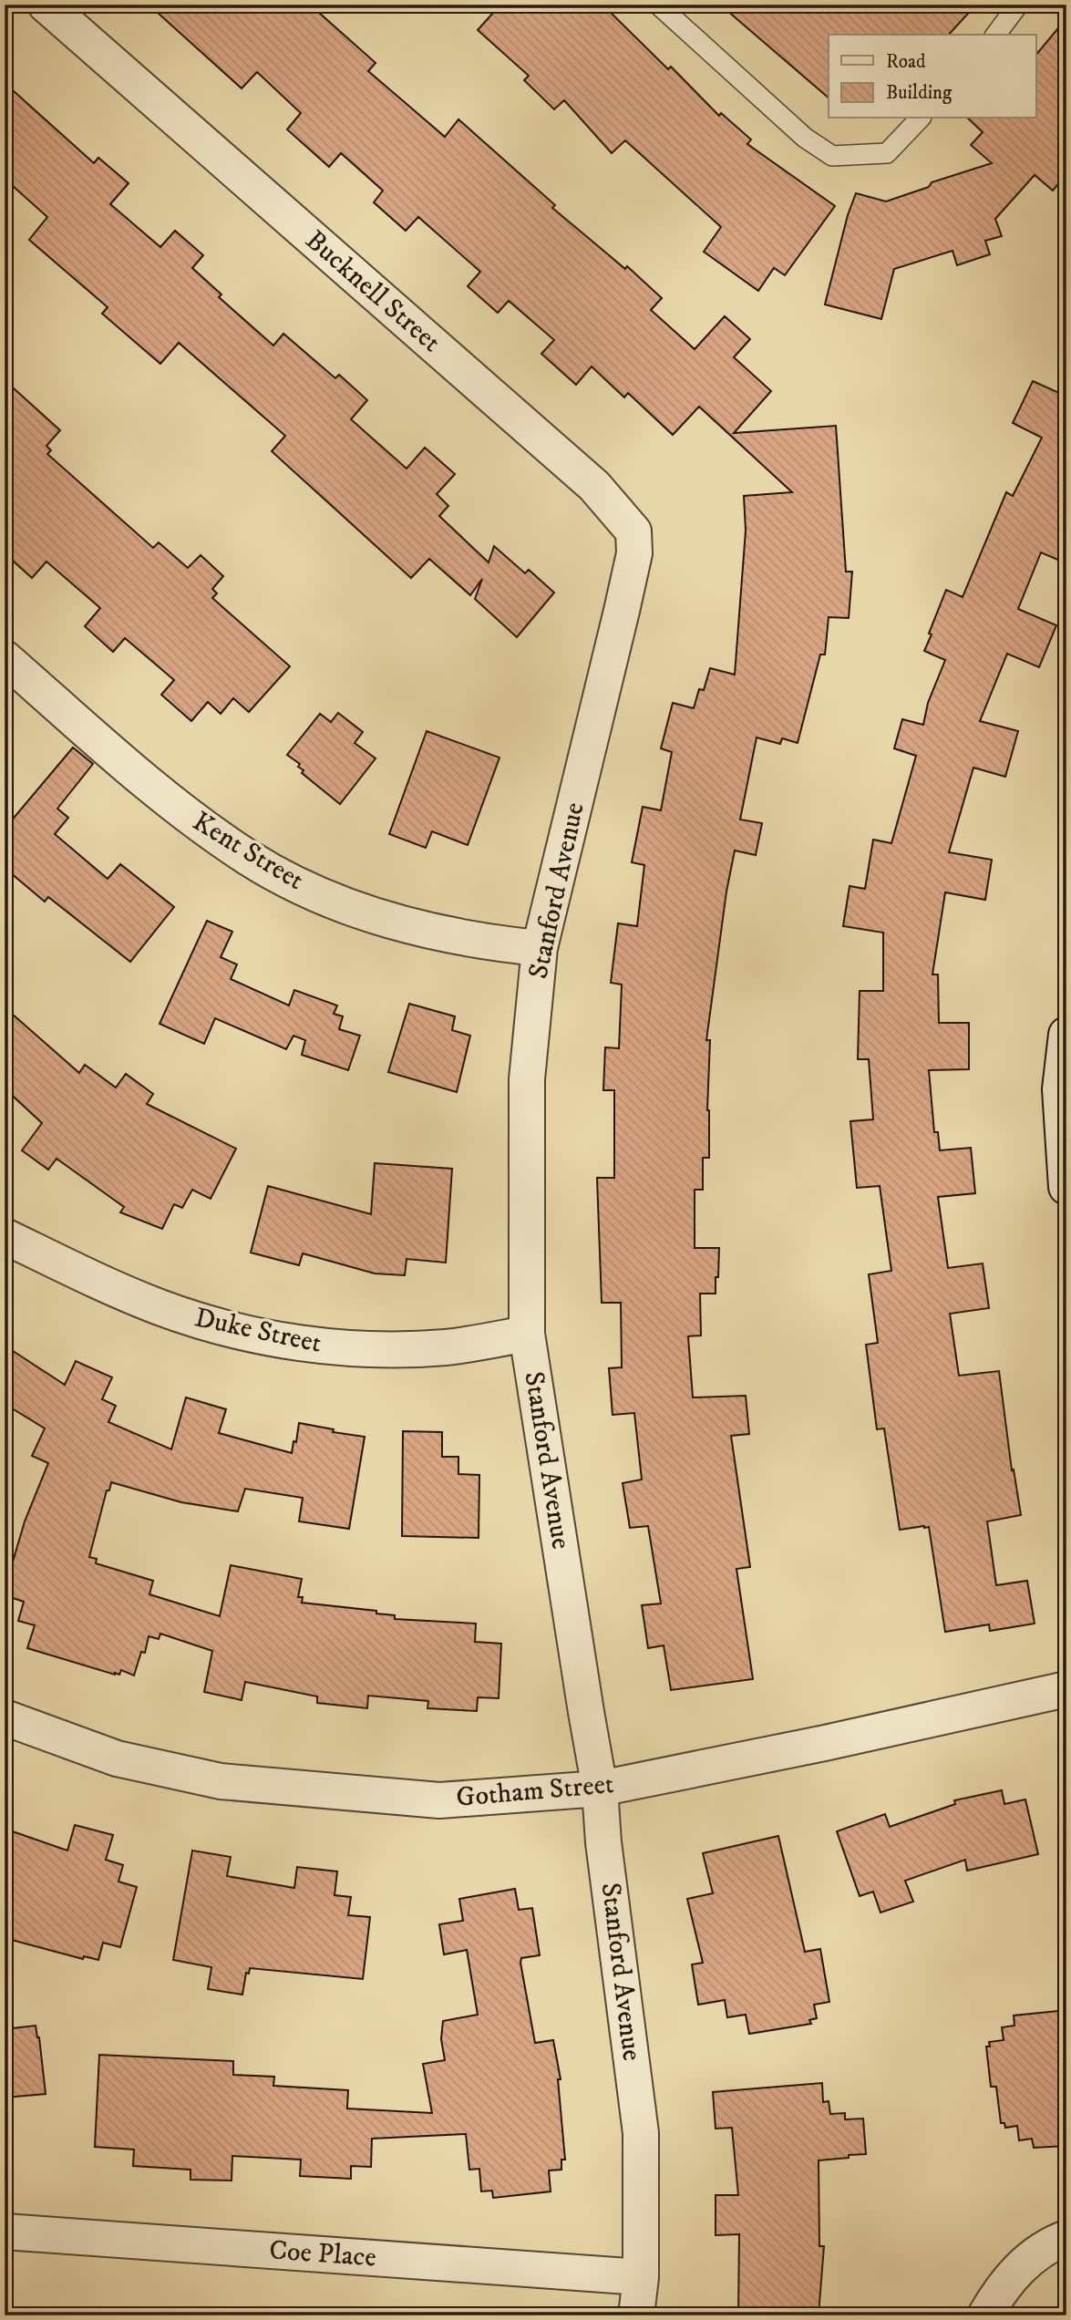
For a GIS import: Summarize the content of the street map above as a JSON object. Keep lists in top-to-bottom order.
{
  "streets": {
    "street": [
      "Bucknell Street",
      "Kent Street",
      "Stanford Avenue",
      "Duke Street",
      "Gotham Street",
      "Coe Place"
    ]
  },
  "crossings": [
    ["Bucknell Street", "Stanford Avenue"],
    ["Kent Street", "Stanford Avenue"],
    ["Stanford Avenue", "Duke Street"],
    ["Stanford Avenue", "Gotham Street"],
    ["Stanford Avenue", "Coe Place"]
  ],
  "legend": ["Road", "Building"]
}
